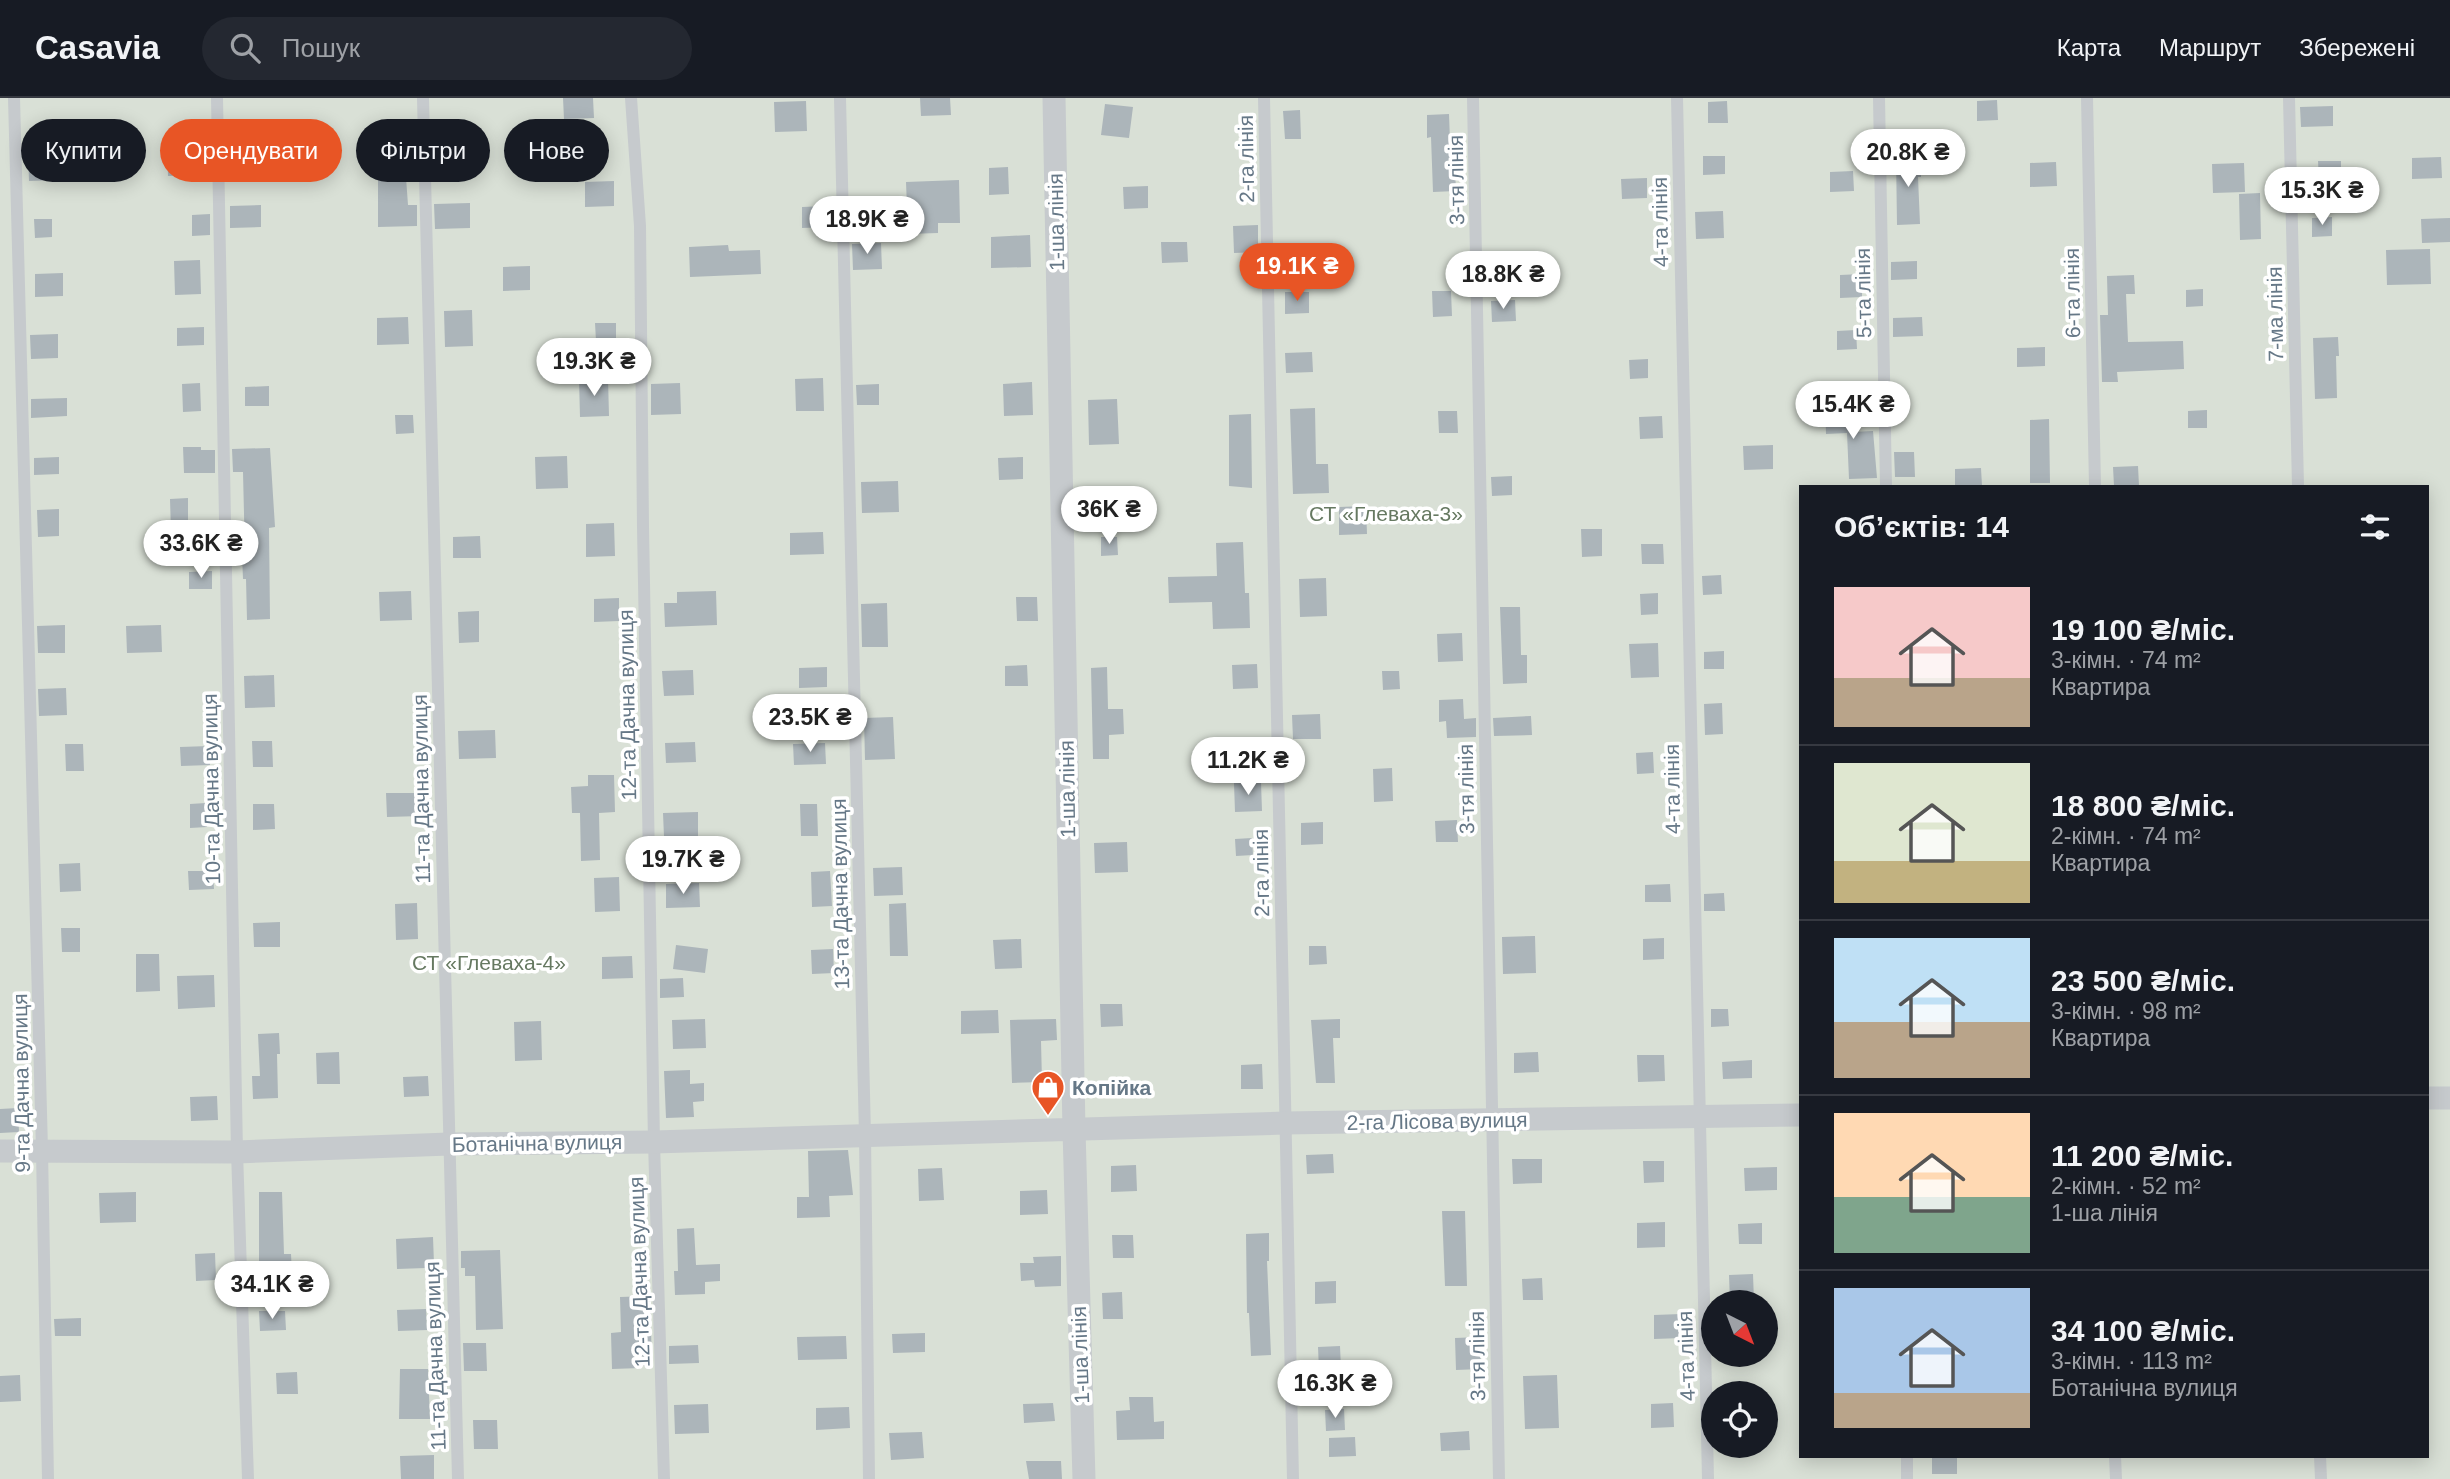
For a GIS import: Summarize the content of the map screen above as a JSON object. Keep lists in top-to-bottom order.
{
  "streets": {
    "street": ["1-ша лінія", "2-га Лісова вулиця", "Ботанічна вулиця"],
    "lane": [
      "2-га лінія",
      "3-тя лінія",
      "4-та лінія",
      "5-та лінія",
      "6-та лінія",
      "7-ма лінія",
      "12-та Дачна вулиця",
      "10-та Дачна вулиця",
      "11-та Дачна вулиця",
      "13-та Дачна вулиця",
      "9-та Дачна вулиця"
    ]
  },
  "crossings": [
    ["2-га лінія", "2-га Лісова вулиця"],
    ["3-тя лінія", "2-га Лісова вулиця"],
    ["1-ша лінія", "2-га Лісова вулиця"],
    ["1-ша лінія", "Ботанічна вулиця"],
    ["4-та лінія", "2-га Лісова вулиця"],
    ["12-та Дачна вулиця", "Ботанічна вулиця"],
    ["10-та Дачна вулиця", "Ботанічна вулиця"],
    ["11-та Дачна вулиця", "Ботанічна вулиця"],
    ["13-та Дачна вулиця", "Ботанічна вулиця"],
    ["9-та Дачна вулиця", "Ботанічна вулиця"],
    ["2-га Лісова вулиця", "Ботанічна вулиця"]
  ],
  "parks": ["СТ «Глеваха-3»", "СТ «Глеваха-4»"],
  "places": {
    "shop": ["Копійка"]
  },
  "north": "bottom right",
  "page": {
    "header": "Casavia",
    "search": "Пошук",
    "nav": ["Карта", "Маршрут", "Збережені"],
    "chip": [
      "Купити",
      "Орендувати",
      "Фільтри",
      "Нове"
    ],
    "price": [
      "20.8K ₴",
      "15.3K ₴",
      "18.9K ₴",
      "19.1K ₴",
      "18.8K ₴",
      "19.3K ₴",
      "15.4K ₴",
      "36K ₴",
      "33.6K ₴",
      "23.5K ₴",
      "11.2K ₴",
      "19.7K ₴",
      "34.1K ₴",
      "16.3K ₴"
    ],
    "heading": "Об’єктів: 14",
    "list": [
      {
        "name": "19 100 ₴/міс.",
        "note": "3-кімн. · 74 m² · Квартира"
      },
      {
        "name": "18 800 ₴/міс.",
        "note": "2-кімн. · 74 m² · Квартира"
      },
      {
        "name": "23 500 ₴/міс.",
        "note": "3-кімн. · 98 m² · Квартира"
      },
      {
        "name": "11 200 ₴/міс.",
        "note": "2-кімн. · 52 m² · 1-ша лінія"
      },
      {
        "name": "34 100 ₴/міс.",
        "note": "3-кімн. · 113 m² · Ботанічна вулиця"
      }
    ]
  }
}
